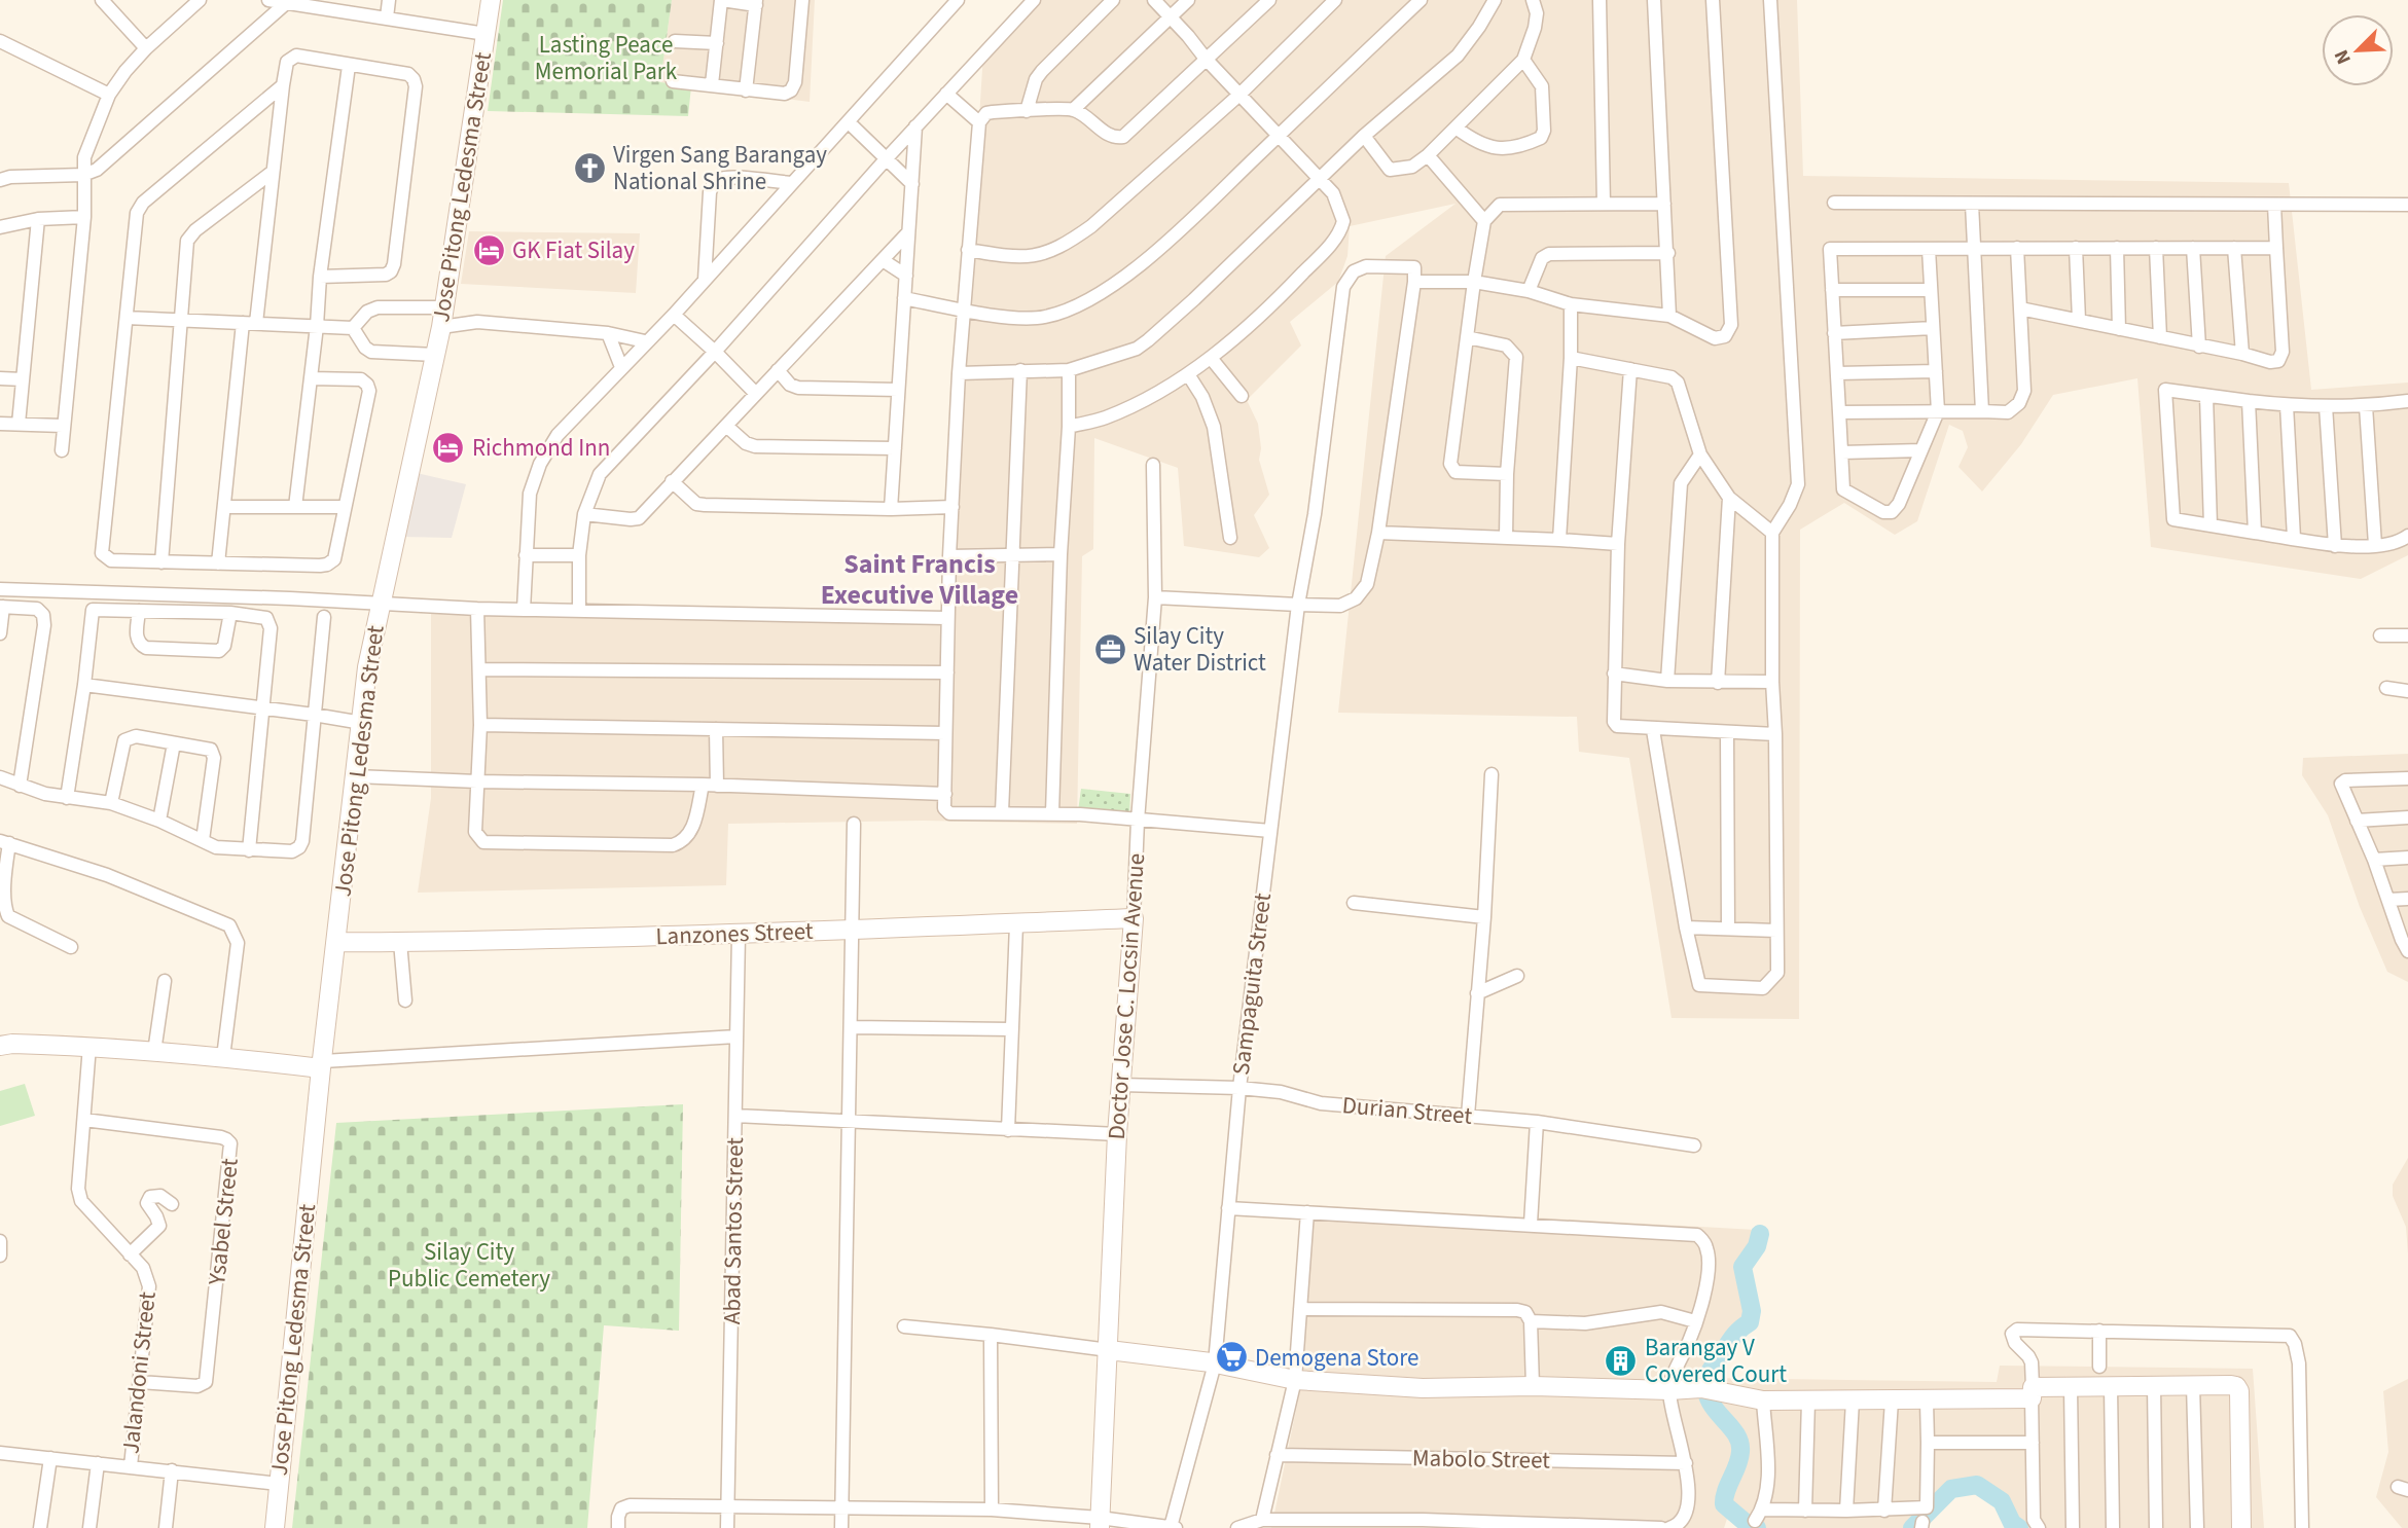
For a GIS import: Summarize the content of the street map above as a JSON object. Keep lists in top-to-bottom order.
{
  "streets": {
    "street": [
      "Jose Pitong Ledesma Street",
      "Lanzones Street",
      "Sampaguita Street",
      "Doctor Jose C. Locsin Avenue",
      "Durian Street",
      "Ysabel Street",
      "Abad Santos Street",
      "Jalandoni Street",
      "Mabolo Street"
    ]
  },
  "crossings": [
    ["Jose Pitong Ledesma Street", "Lanzones Street"],
    ["Lanzones Street", "Doctor Jose C. Locsin Avenue"],
    ["Lanzones Street", "Abad Santos Street"],
    ["Sampaguita Street", "Durian Street"],
    ["Doctor Jose C. Locsin Avenue", "Durian Street"],
    ["Ysabel Street", "Jalandoni Street"]
  ],
  "districts": ["Saint Francis Executive Village"],
  "parks": ["Lasting Peace Memorial Park", "Silay City Public Cemetery"],
  "places": {
    "church": ["Virgen Sang Barangay National Shrine"],
    "hotel": ["GK Fiat Silay", "Richmond Inn"],
    "office": ["Silay City Water District"],
    "supermarket": ["Demogena Store"],
    "building": ["Barangay V Covered Court"]
  },
  "north": "bottom left"
}
